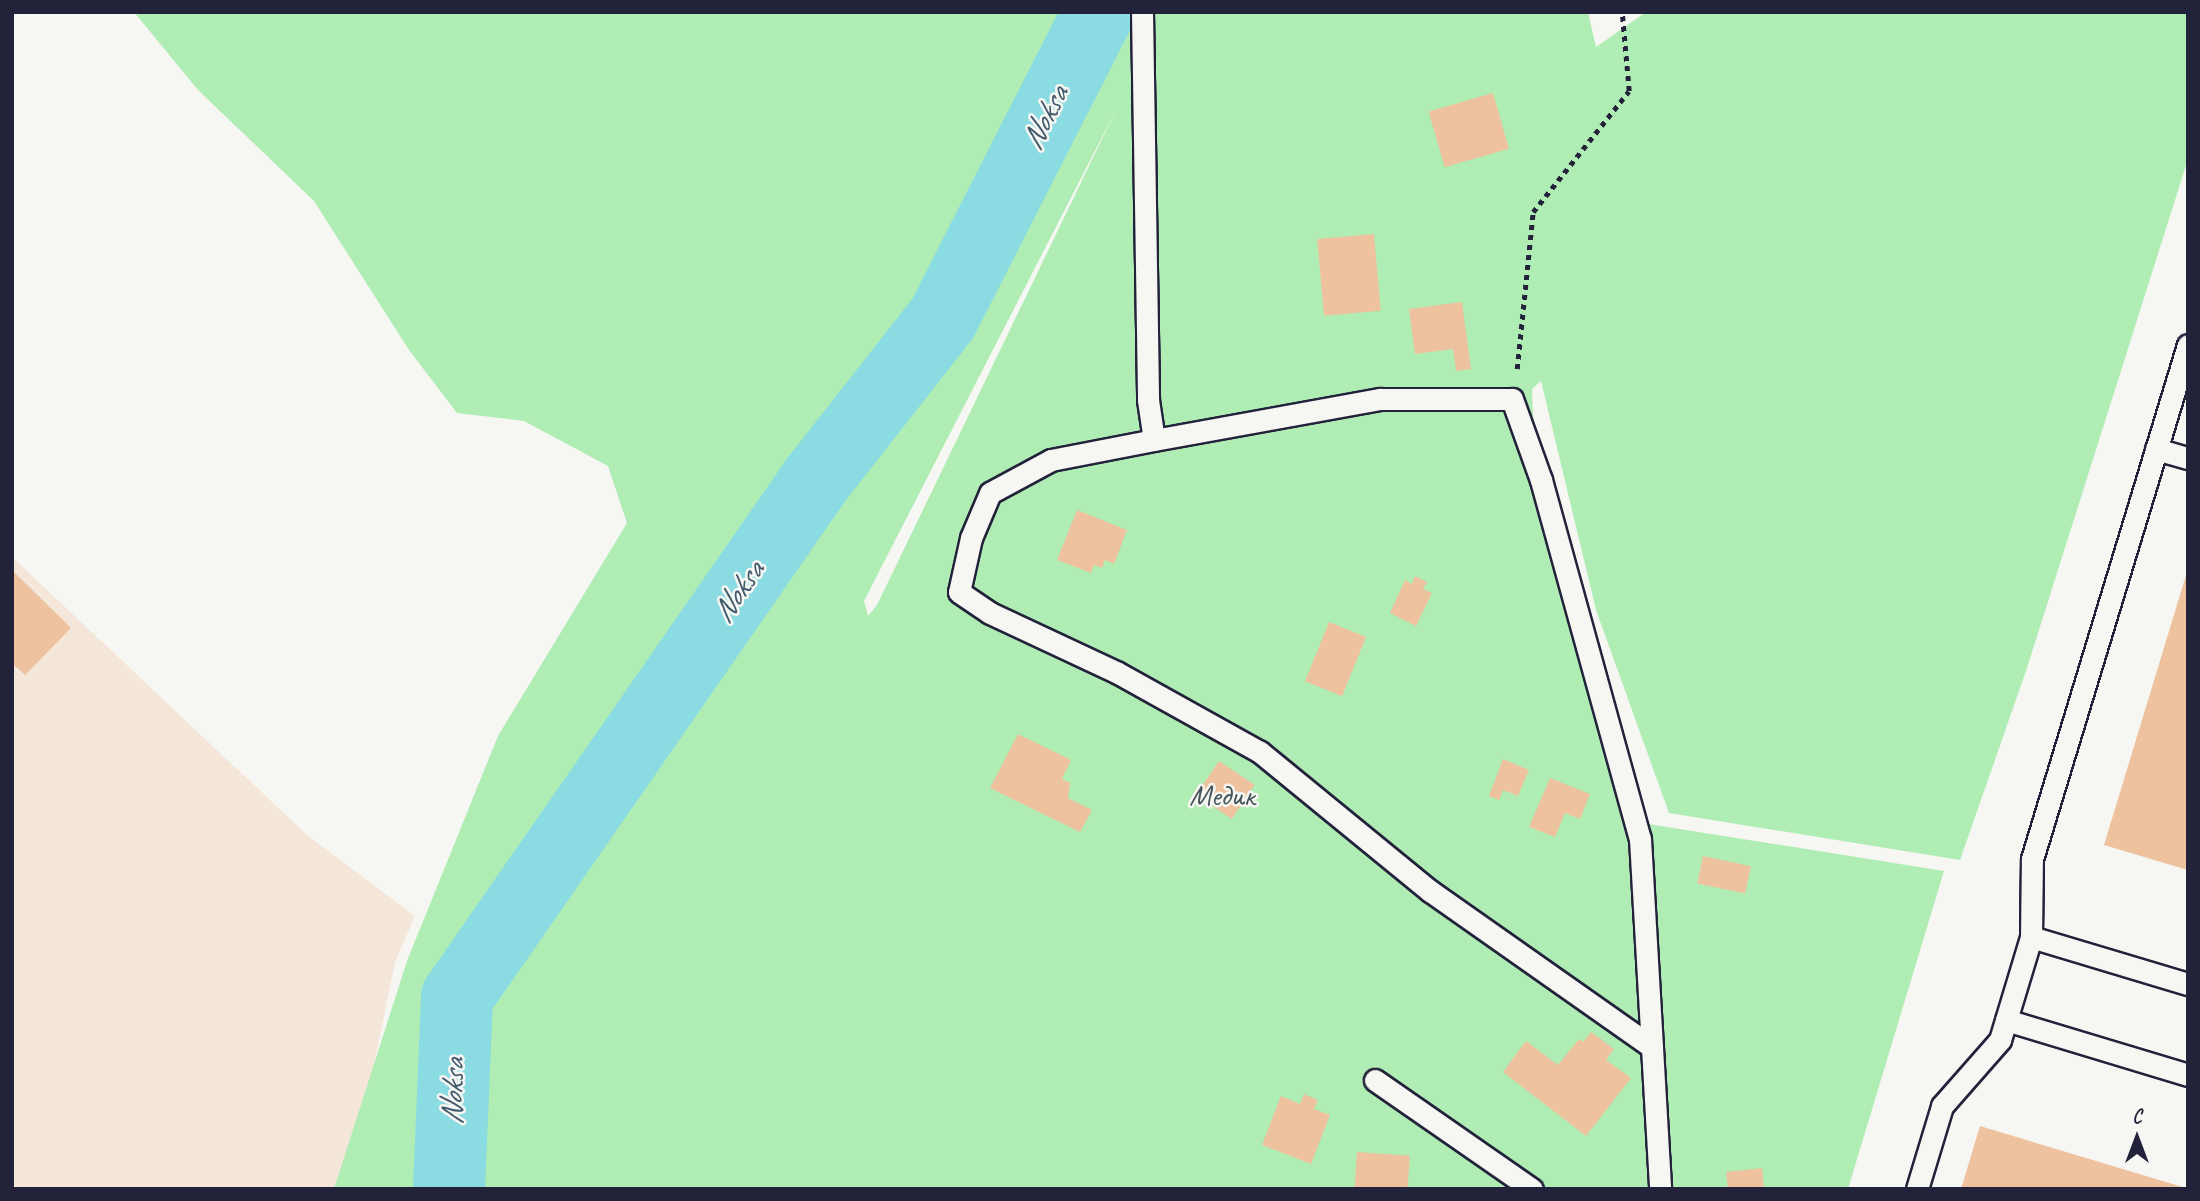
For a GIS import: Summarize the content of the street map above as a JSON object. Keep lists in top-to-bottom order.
{
  "water": ["Noksa"],
  "parks": ["Медик"],
  "north": "top"
}
